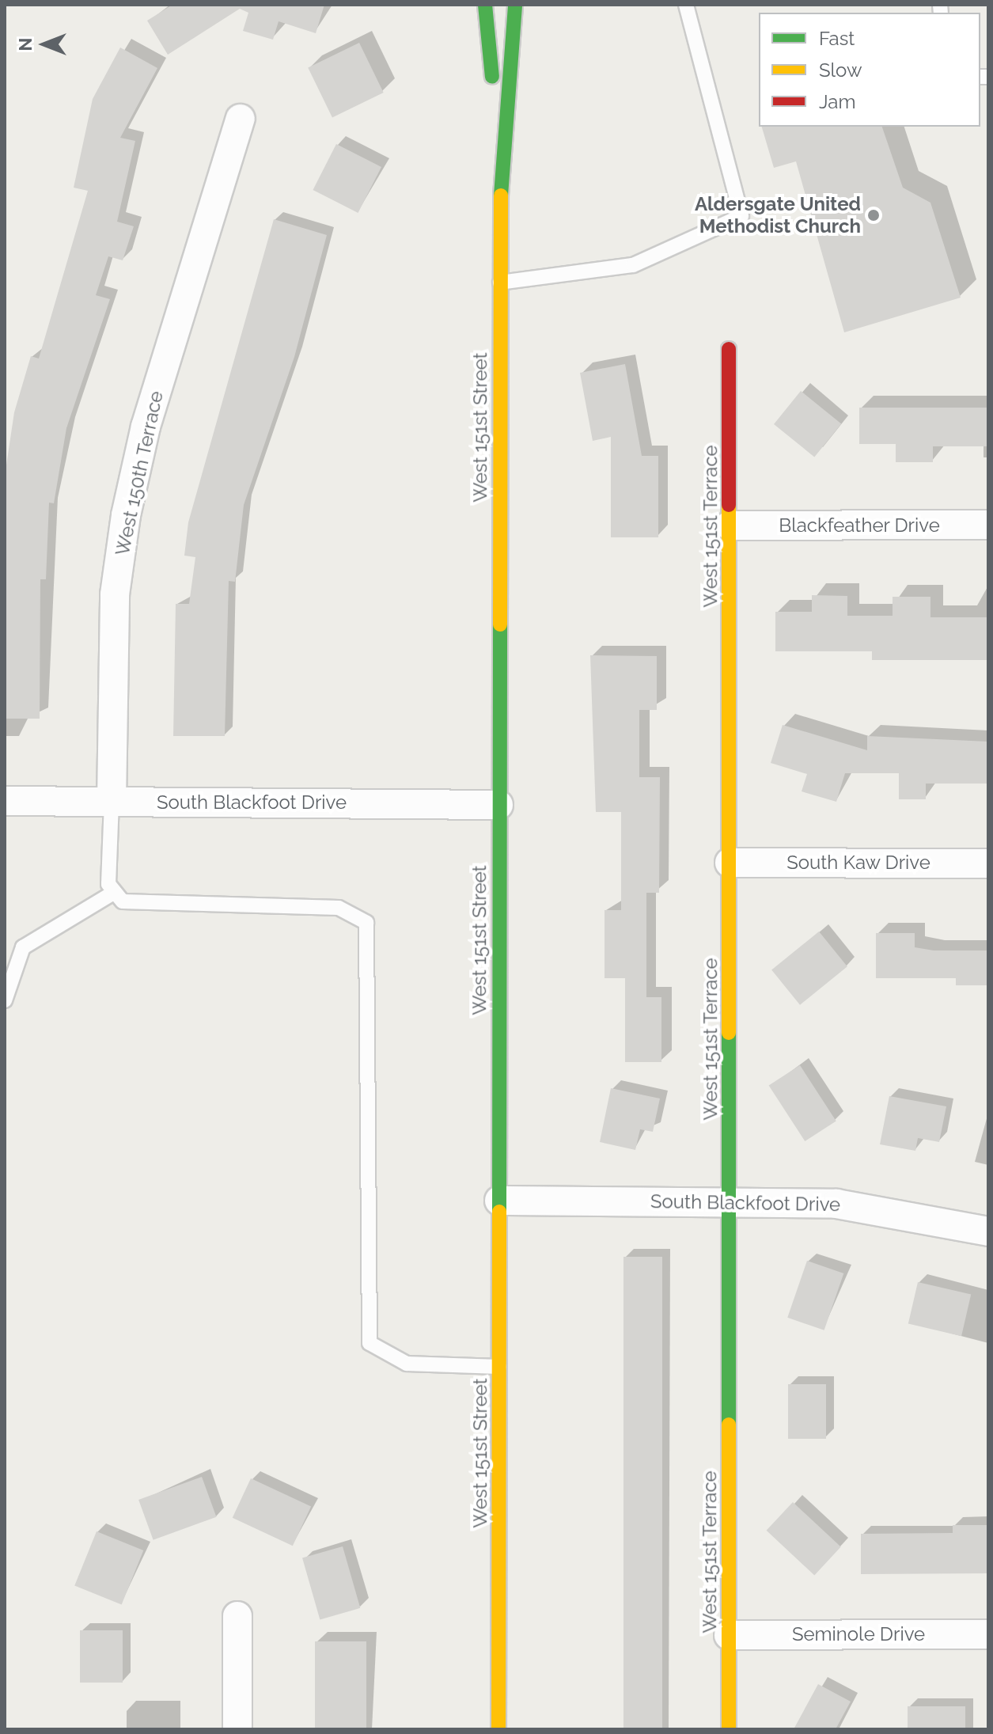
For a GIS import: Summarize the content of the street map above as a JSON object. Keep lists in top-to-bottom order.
{
  "streets": {
    "main road": ["West 151st Street", "West 151st Terrace"],
    "street": [
      "West 150th Terrace",
      "Blackfeather Drive",
      "South Blackfoot Drive",
      "South Kaw Drive",
      "Seminole Drive"
    ]
  },
  "crossings": [
    ["West 151st Street", "South Blackfoot Drive"],
    ["West 150th Terrace", "South Blackfoot Drive"],
    ["Blackfeather Drive", "West 151st Terrace"],
    ["West 151st Terrace", "South Blackfoot Drive"],
    ["West 151st Terrace", "South Kaw Drive"],
    ["West 151st Terrace", "Seminole Drive"]
  ],
  "places": ["Aldersgate United Methodist Church"],
  "legend": ["Fast", "Slow", "Jam"],
  "north": "left"
}
